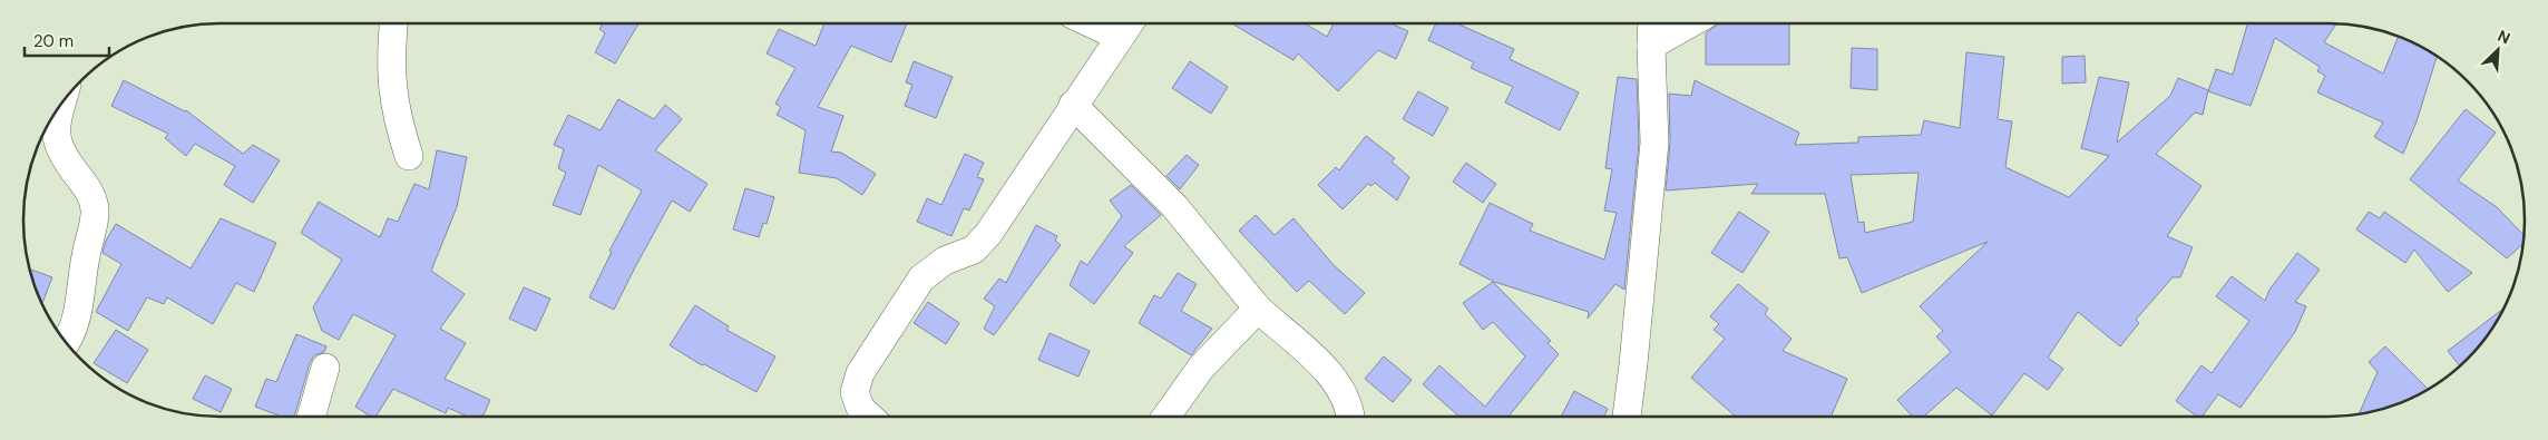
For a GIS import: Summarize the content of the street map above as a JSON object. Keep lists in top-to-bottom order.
{
  "scale_bar": "20 m",
  "north": "top right"
}
